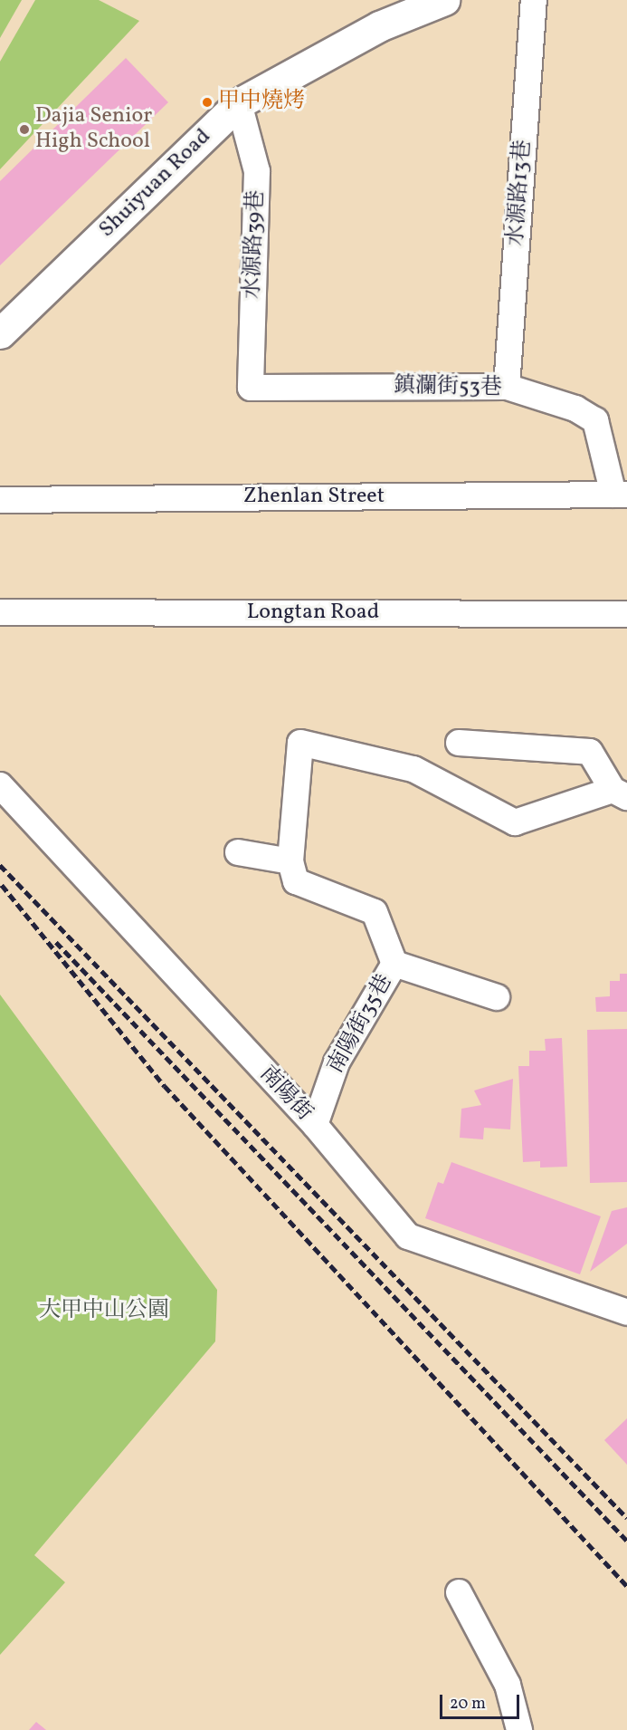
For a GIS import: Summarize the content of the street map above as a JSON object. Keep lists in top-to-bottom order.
{
  "streets": {
    "main road": ["Shuiyuan Road"],
    "street": [
      "水源路13巷",
      "水源路39巷",
      "鎮瀾街53巷",
      "Zhenlan Street",
      "Longtan Road",
      "南陽街35巷",
      "南陽街"
    ]
  },
  "crossings": [
    ["Shuiyuan Road", "水源路39巷"],
    ["水源路13巷", "鎮瀾街53巷"],
    ["水源路39巷", "鎮瀾街53巷"],
    ["鎮瀾街53巷", "Zhenlan Street"],
    ["南陽街35巷", "南陽街"]
  ],
  "parks": ["大甲中山公園"],
  "places": ["甲中燒烤", "Dajia Senior High School"],
  "scale_bar": "20 m"
}
